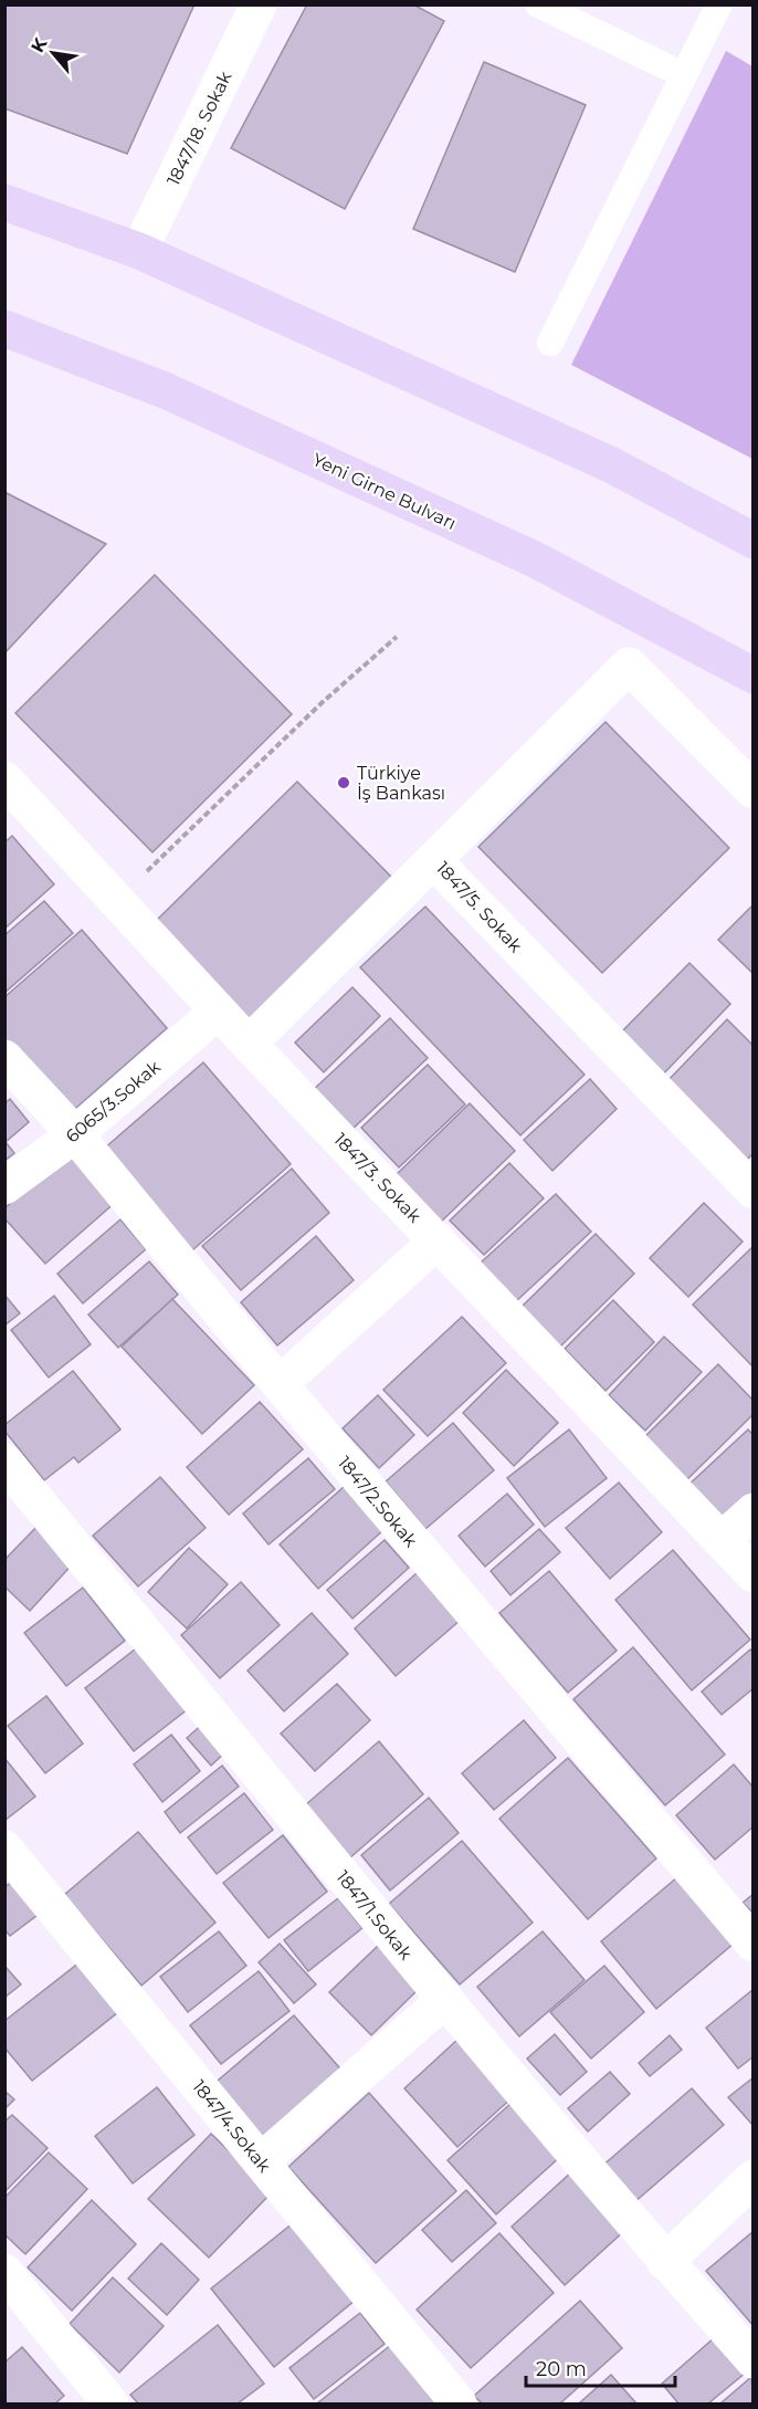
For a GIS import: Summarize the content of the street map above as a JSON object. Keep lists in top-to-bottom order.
{
  "streets": {
    "main road": ["Yeni Girne Bulvarı"],
    "street": [
      "1847/18. Sokak",
      "1847/5. Sokak",
      "6065/3.Sokak",
      "1847/3. Sokak",
      "1847/2.Sokak",
      "1847/1.Sokak",
      "1847/4.Sokak"
    ]
  },
  "crossings": [
    ["6065/3.Sokak", "1847/3. Sokak"],
    ["6065/3.Sokak", "1847/2.Sokak"]
  ],
  "places": ["Türkiye İş Bankası"],
  "scale_bar": "20 m",
  "north": "top left"
}
